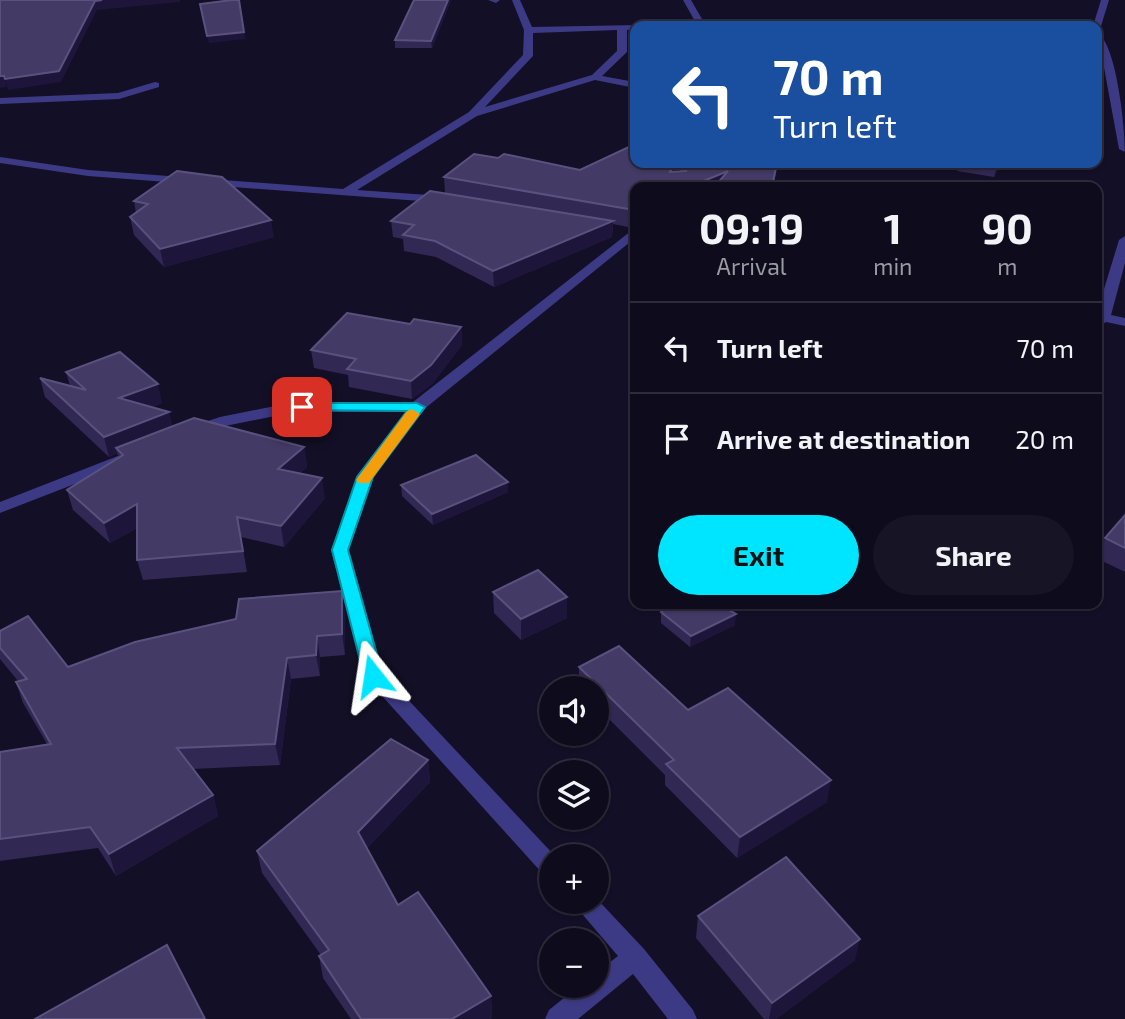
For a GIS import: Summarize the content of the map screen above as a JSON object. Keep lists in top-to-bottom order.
{
  "page": {
    "turn": ["70 m", "Turn left"],
    "eta": [
      "09:19",
      "Arrival",
      "1",
      "min",
      "90",
      "m"
    ],
    "list": [
      {
        "name": "Turn left",
        "value": "70 m"
      },
      {
        "name": "Arrive at destination",
        "value": "20 m"
      }
    ],
    "buttons": ["Exit", "Share"],
    "map_buttons": ["+", "−"]
  }
}
